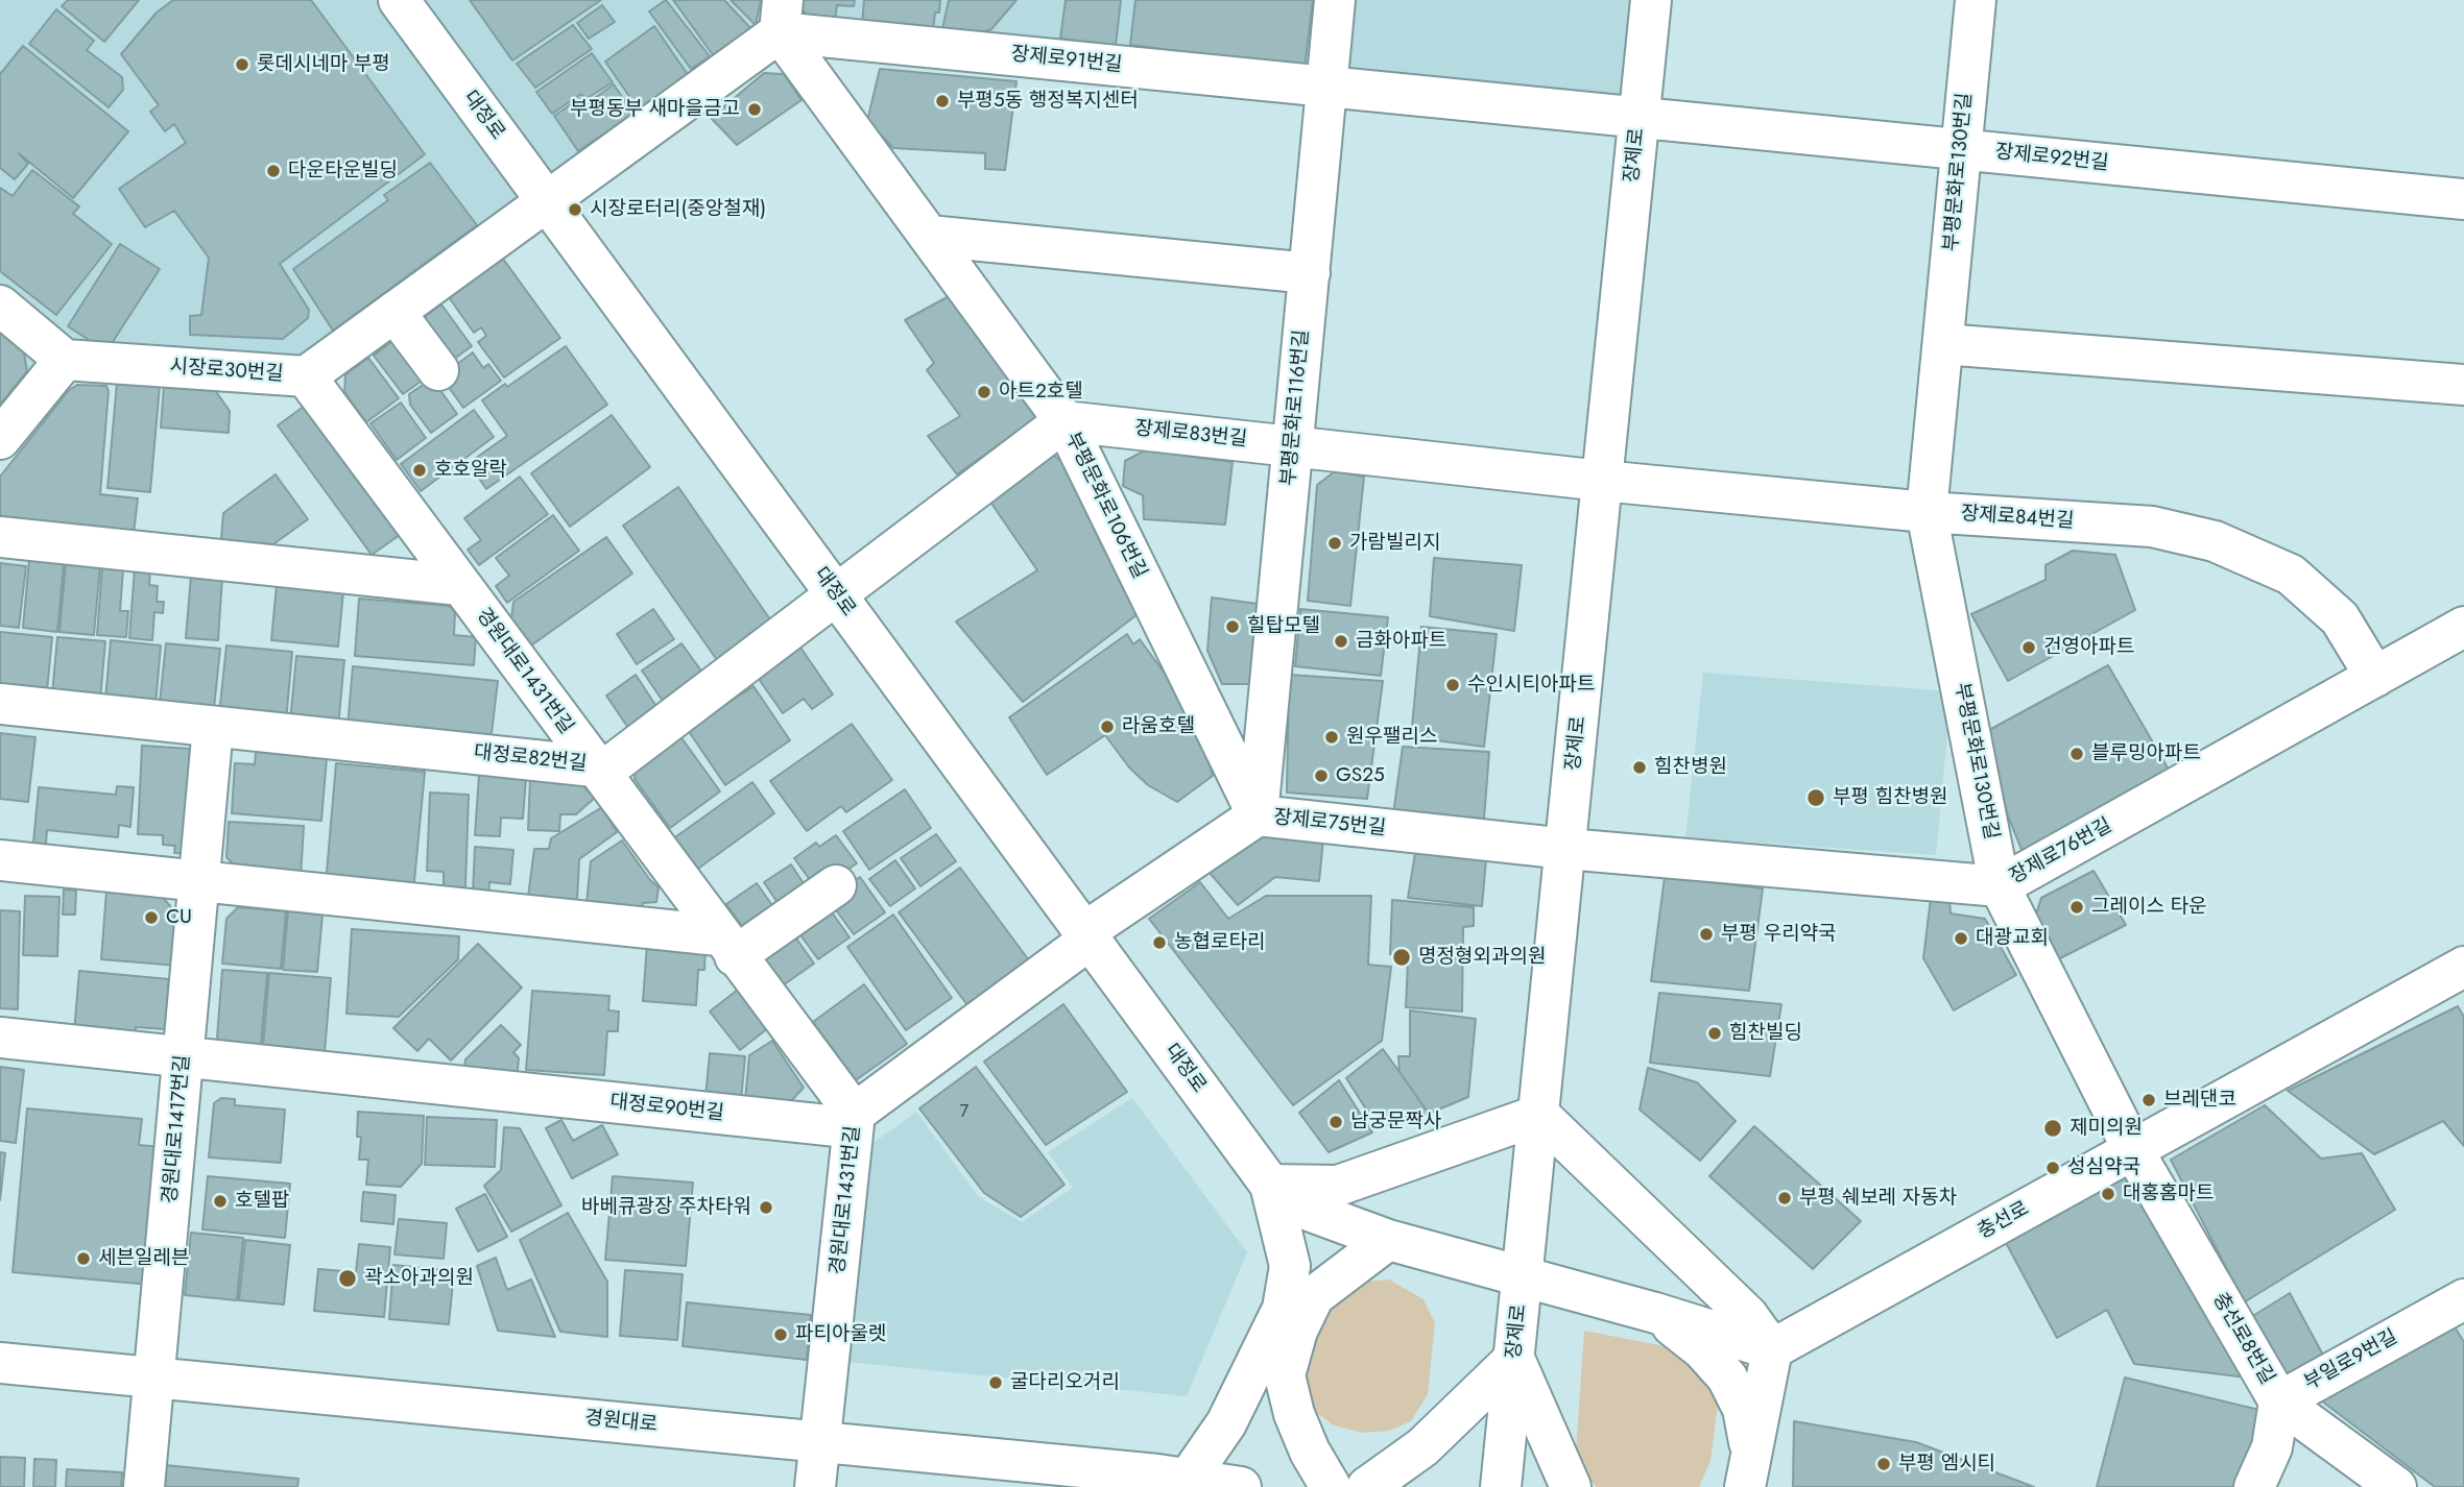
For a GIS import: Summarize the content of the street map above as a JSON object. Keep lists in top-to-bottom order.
{
  "streets": {
    "street": [
      "장제로91번길",
      "대정로",
      "장제로",
      "장제로92번길",
      "부평문화로130번길",
      "시장로30번길",
      "부평문화로116번길",
      "장제로83번길",
      "부평문화로106번길",
      "장제로84번길",
      "경원대로1431번길",
      "대정로82번길",
      "장제로75번길",
      "장제로76번길",
      "대정로90번길",
      "경원대로1417번길",
      "충선로",
      "충선로8번길",
      "부일로9번길",
      "경원대로"
    ]
  },
  "crossings": [
    ["장제로91번길", "장제로"],
    ["장제로91번길", "장제로92번길"],
    ["장제로91번길", "부평문화로116번길"],
    ["장제로91번길", "부평문화로106번길"],
    ["대정로", "시장로30번길"],
    ["대정로", "대정로82번길"],
    ["대정로", "장제로75번길"],
    ["대정로", "대정로90번길"],
    ["장제로", "장제로92번길"],
    ["장제로", "장제로83번길"],
    ["장제로", "장제로84번길"],
    ["장제로", "장제로75번길"],
    ["장제로", "장제로76번길"],
    ["장제로92번길", "부평문화로130번길"],
    ["부평문화로130번길", "장제로84번길"],
    ["부평문화로130번길", "장제로76번길"],
    ["부평문화로130번길", "충선로"],
    ["부평문화로130번길", "충선로8번길"],
    ["시장로30번길", "경원대로1431번길"],
    ["부평문화로116번길", "장제로83번길"],
    ["부평문화로116번길", "부평문화로106번길"],
    ["부평문화로116번길", "장제로75번길"],
    ["장제로83번길", "부평문화로106번길"],
    ["장제로83번길", "장제로84번길"],
    ["부평문화로106번길", "장제로75번길"],
    ["장제로84번길", "장제로76번길"],
    ["경원대로1431번길", "대정로82번길"],
    ["경원대로1431번길", "대정로90번길"],
    ["경원대로1431번길", "경원대로"],
    ["대정로82번길", "경원대로1417번길"],
    ["장제로75번길", "장제로76번길"],
    ["장제로75번길", "대정로90번길"],
    ["대정로90번길", "경원대로1417번길"],
    ["경원대로1417번길", "경원대로"],
    ["충선로", "충선로8번길"],
    ["충선로8번길", "부일로9번길"]
  ],
  "places": [
    "롯데시네마 부평",
    "부평5동 행정복지센터",
    "부평동부 새마을금고",
    "다운타운빌딩",
    "시장로터리(중앙철재)",
    "아트2호텔",
    "호호알락",
    "가람빌리지",
    "힐탑모텔",
    "금화아파트",
    "건영아파트",
    "수인시티아파트",
    "라움호텔",
    "원우팰리스",
    "블루밍아파트",
    "힘찬병원",
    "GS25",
    "부평 힘찬병원",
    "그레이스 타운",
    "CU",
    "부평 우리약국",
    "대광교회",
    "농협로타리",
    "명정형외과의원",
    "힘찬빌딩",
    "브레댄코",
    "남궁문짝사",
    "제미의원",
    "성심약국",
    "대홍홈마트",
    "부평 쉐보레 자동차",
    "호텔팝",
    "바베큐광장 주차타워",
    "세븐일레븐",
    "곽소아과의원",
    "파티아울렛",
    "굴다리오거리",
    "부평 엠시티"
  ],
  "house_numbers": ["7"]
}
